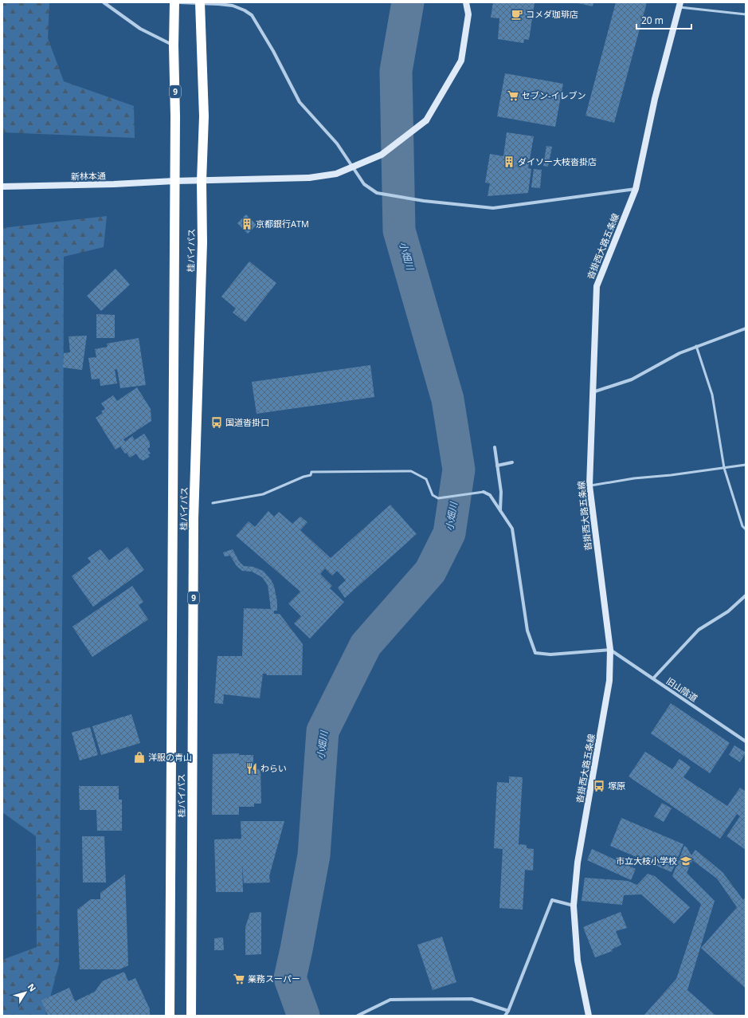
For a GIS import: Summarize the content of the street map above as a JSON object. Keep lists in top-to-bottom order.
{
  "streets": {
    "highway": ["9", "桂バイパス"],
    "main road": ["新林本通", "沓掛西大路五条線"],
    "street": ["旧山陰道"]
  },
  "crossings": [
    ["新林本通", "桂バイパス"],
    ["沓掛西大路五条線", "旧山陰道"]
  ],
  "water": ["小畑川"],
  "places": {
    "cafe": ["コメダ珈琲店"],
    "supermarket": ["セブン-イレブン", "業務スーパー"],
    "building": ["ダイソー大枝沓掛店", "京都銀行ATM"],
    "bus stop": ["国道沓掛口", "塚原"],
    "shop": ["洋服の青山"],
    "restaurant": ["わらい"],
    "school or university": ["市立大枝小学校"]
  },
  "scale_bar": "20 m",
  "north": "top right"
}
